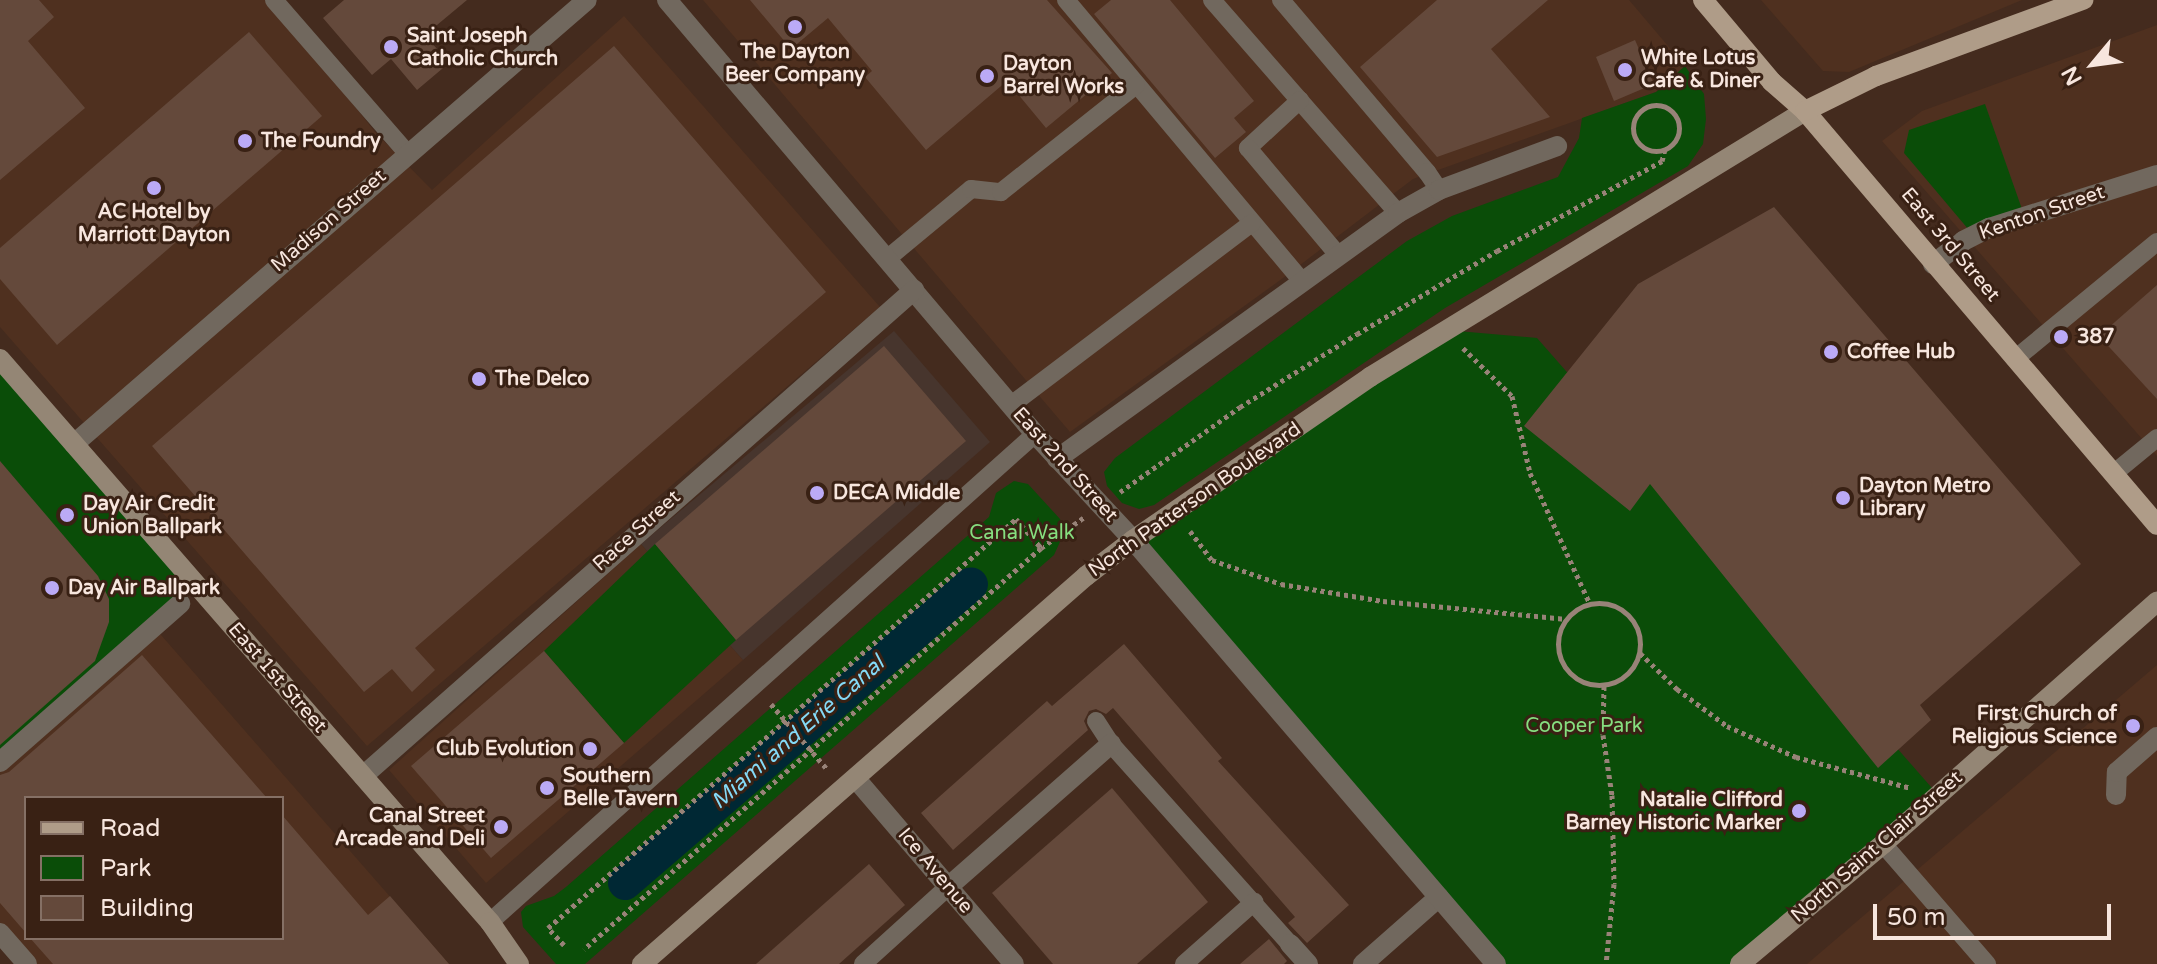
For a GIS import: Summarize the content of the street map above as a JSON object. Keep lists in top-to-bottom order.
{
  "streets": {
    "main road": [
      "East 3rd Street",
      "North Patterson Boulevard",
      "East 1st Street",
      "North Saint Clair Street"
    ],
    "street": [
      "Kenton Street",
      "Madison Street",
      "East 2nd Street",
      "Race Street",
      "Ice Avenue"
    ]
  },
  "crossings": [
    ["Kenton Street", "East 3rd Street"],
    ["Madison Street", "East 1st Street"],
    ["East 3rd Street", "North Patterson Boulevard"],
    ["East 2nd Street", "North Patterson Boulevard"],
    ["East 2nd Street", "Race Street"],
    ["North Patterson Boulevard", "Ice Avenue"],
    ["Race Street", "East 1st Street"]
  ],
  "water": ["Miami and Erie Canal"],
  "parks": ["Canal Walk", "Cooper Park"],
  "places": [
    "The Dayton Beer Company",
    "Saint Joseph Catholic Church",
    "White Lotus Cafe & Diner",
    "Dayton Barrel Works",
    "The Foundry",
    "AC Hotel by Marriott Dayton",
    "387",
    "Coffee Hub",
    "The Delco",
    "DECA Middle",
    "Dayton Metro Library",
    "Day Air Credit Union Ballpark",
    "Day Air Ballpark",
    "First Church of Religious Science",
    "Club Evolution",
    "Southern Belle Tavern",
    "Natalie Clifford Barney Historic Marker",
    "Canal Street Arcade and Deli"
  ],
  "legend": ["Road", "Park", "Building"],
  "scale_bar": "50 m",
  "north": "bottom left"
}
